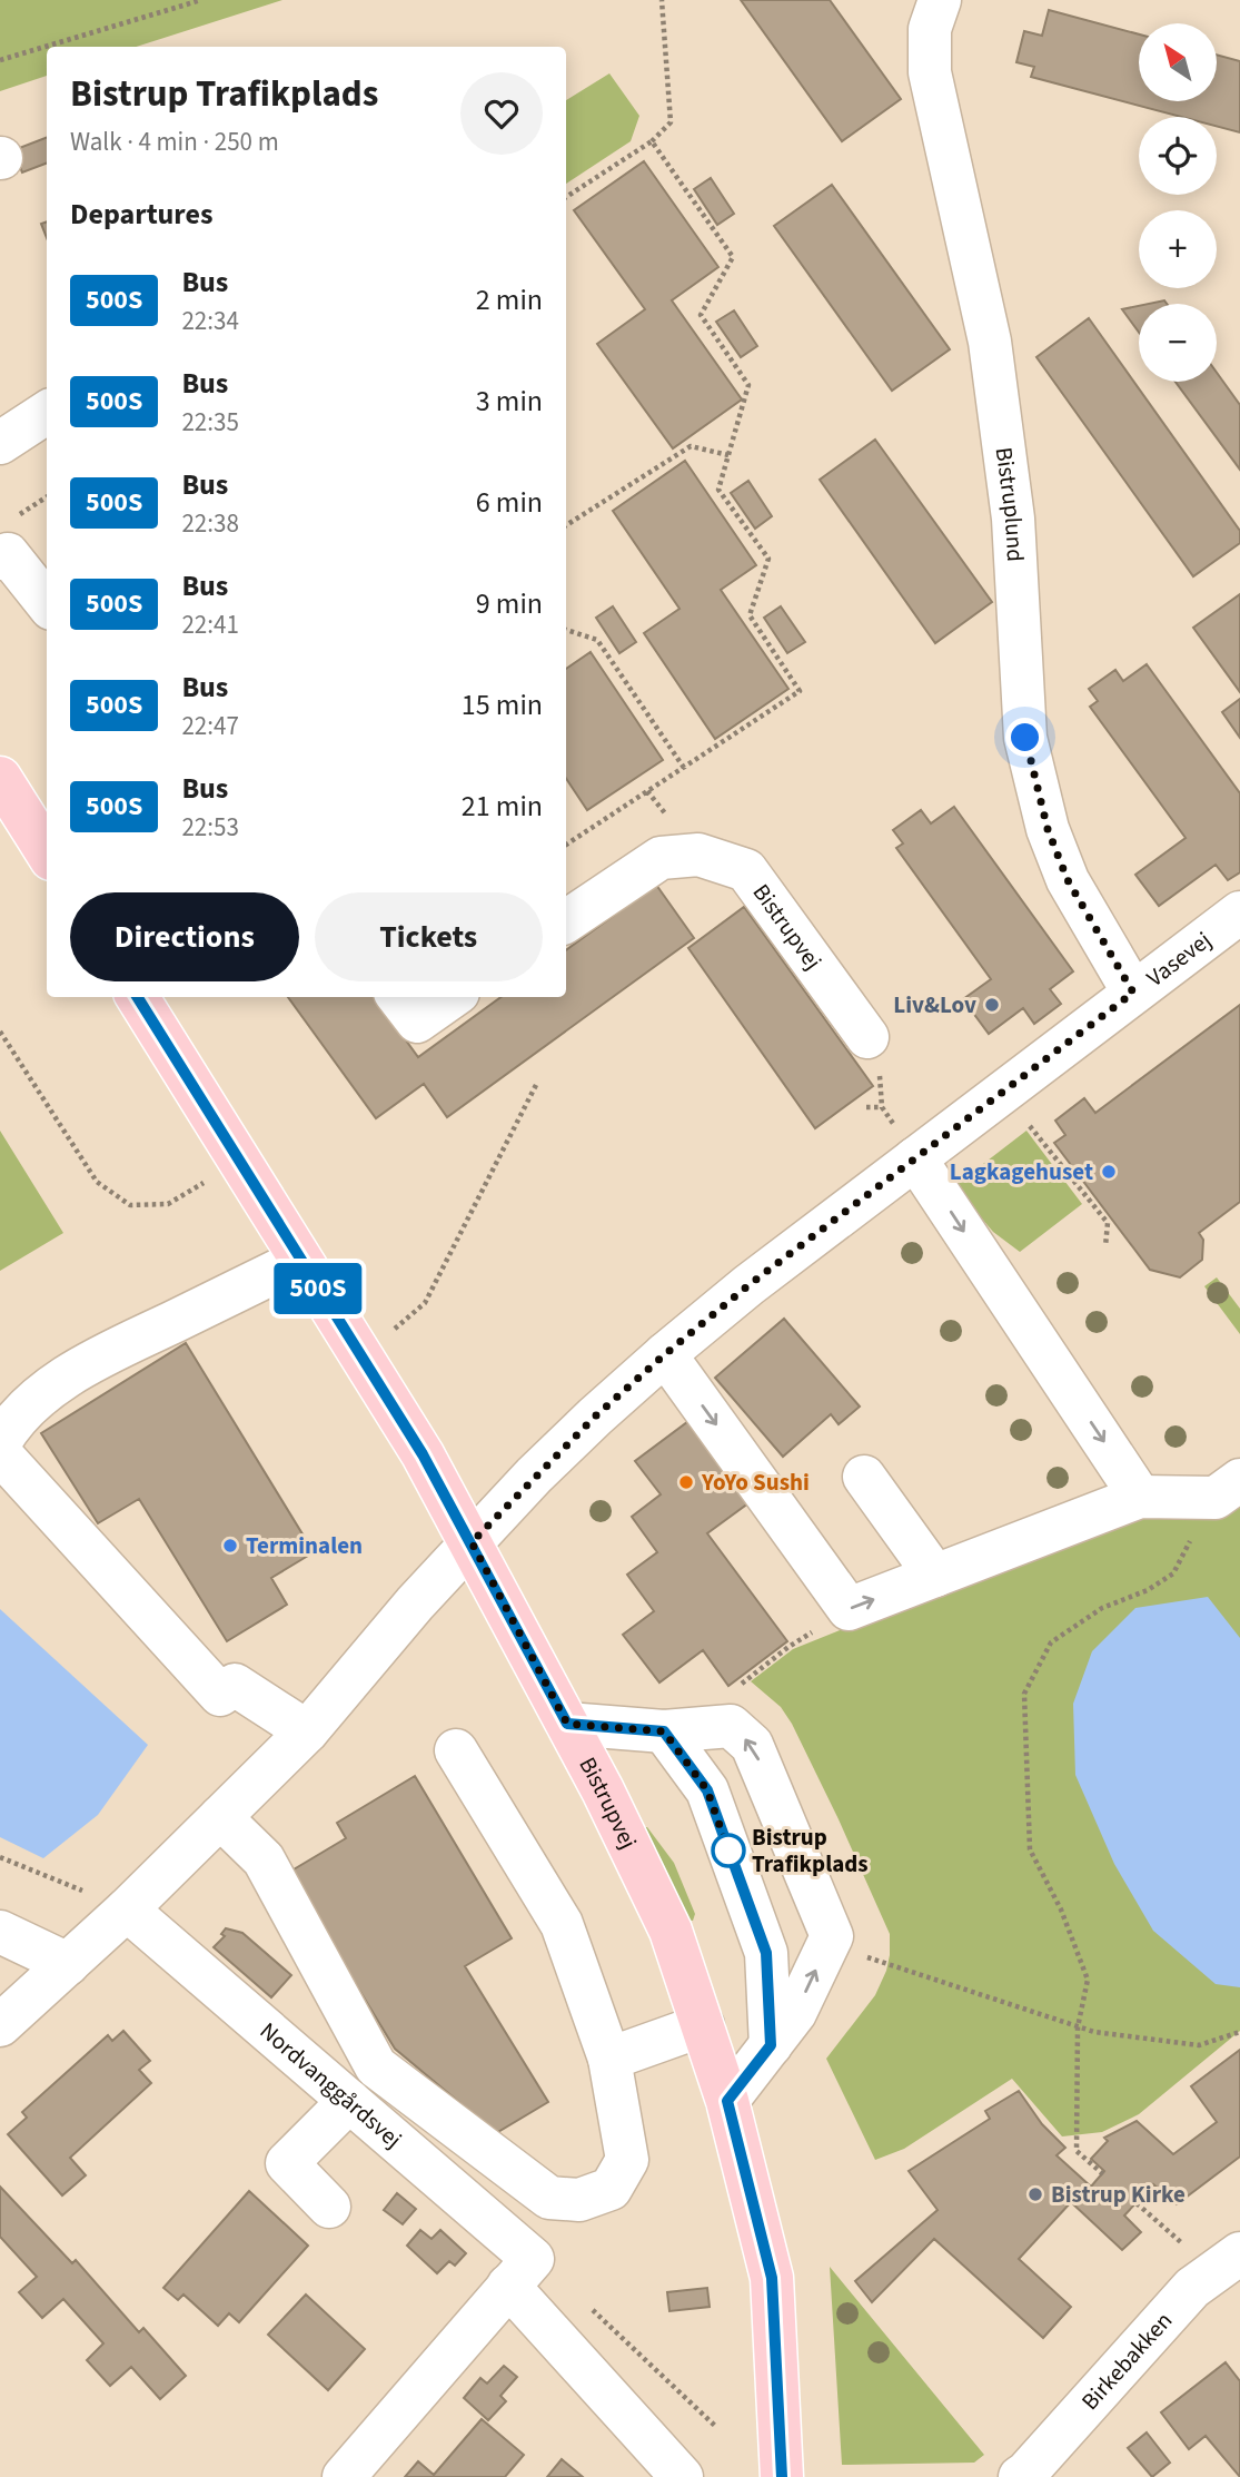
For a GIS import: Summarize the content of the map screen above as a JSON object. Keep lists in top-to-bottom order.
{
  "streets": {
    "main road": ["Bistrupvej"],
    "street": [
      "Bistruplund",
      "Vasevej",
      "Nordvanggårdsvej",
      "Birkebakken"
    ]
  },
  "crossings": [
    ["Bistruplund", "Vasevej"],
    ["Bistrupvej", "Vasevej"]
  ],
  "places": [
    "Liv&Lov",
    "Lagkagehuset",
    "YoYo Sushi",
    "Terminalen",
    "Bistrup Trafikplads",
    "Bistrup Kirke"
  ],
  "lines": ["bus line 500S"],
  "north": "top left",
  "page": {
    "on_map": "500S",
    "map_buttons": ["+", "−"],
    "heading": [
      ["Bistrup Trafikplads", "Walk · 4 min · 250 m"],
      "Departures"
    ],
    "list": [
      {
        "mark": "500S",
        "name": "Bus",
        "note": "22:34",
        "value": "2 min"
      },
      {
        "mark": "500S",
        "name": "Bus",
        "note": "22:35",
        "value": "3 min"
      },
      {
        "mark": "500S",
        "name": "Bus",
        "note": "22:38",
        "value": "6 min"
      },
      {
        "mark": "500S",
        "name": "Bus",
        "note": "22:41",
        "value": "9 min"
      },
      {
        "mark": "500S",
        "name": "Bus",
        "note": "22:47",
        "value": "15 min"
      },
      {
        "mark": "500S",
        "name": "Bus",
        "note": "22:53",
        "value": "21 min"
      }
    ],
    "buttons": ["Directions", "Tickets"]
  }
}
